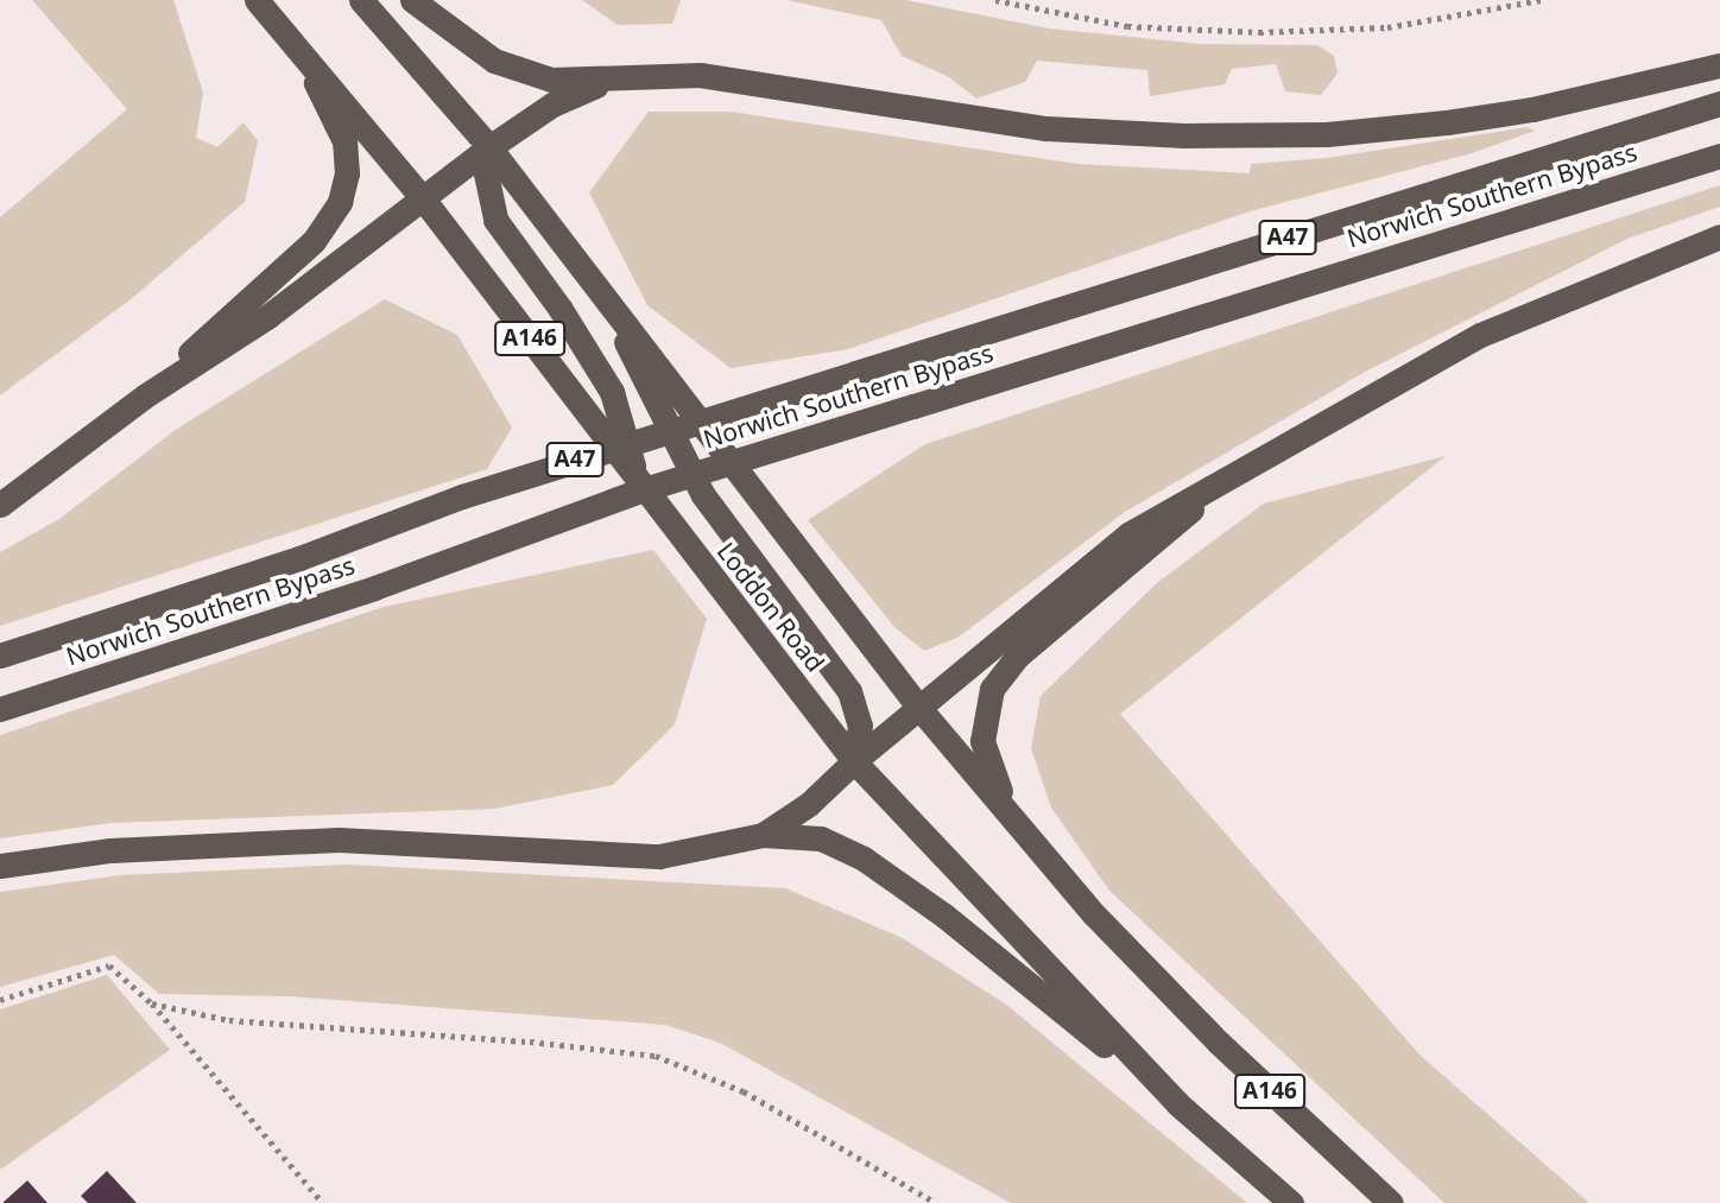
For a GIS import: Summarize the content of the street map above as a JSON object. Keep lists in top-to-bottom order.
{
  "streets": {
    "highway": [
      "Norwich Southern Bypass",
      "A47",
      "A146",
      "Loddon Road"
    ]
  },
  "crossings": [
    ["A47", "A146"],
    ["A47", "Loddon Road"]
  ]
}
